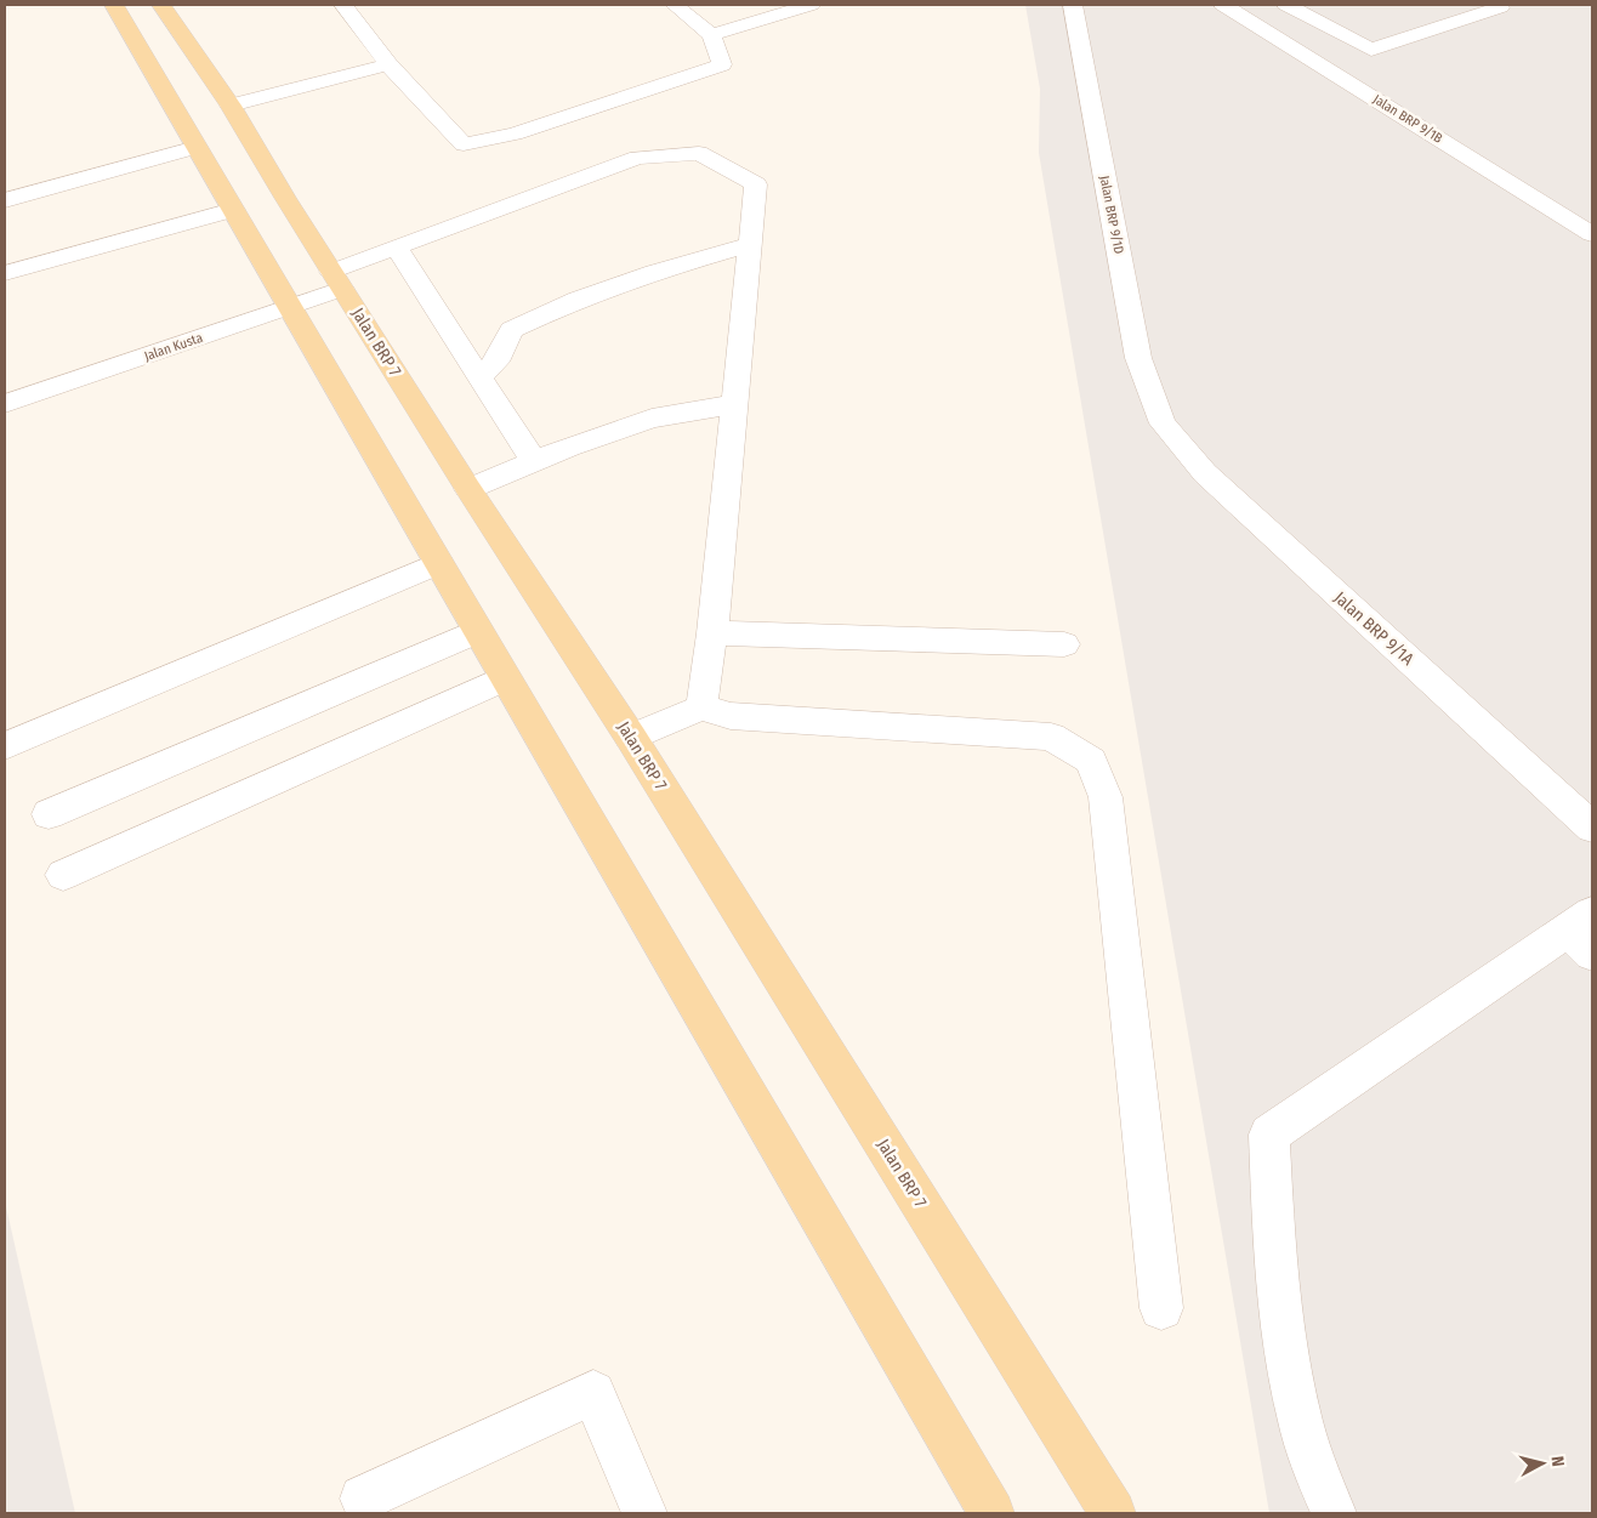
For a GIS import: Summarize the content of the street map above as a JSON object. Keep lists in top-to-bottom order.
{
  "streets": {
    "main road": ["Jalan BRP 7"],
    "street": [
      "Jalan BRP 9/1B",
      "Jalan BRP 9/1D",
      "Jalan Kusta",
      "Jalan BRP 9/1A"
    ]
  },
  "crossings": [
    ["Jalan BRP 9/1D", "Jalan BRP 9/1A"],
    ["Jalan BRP 7", "Jalan Kusta"]
  ],
  "north": "right"
}
